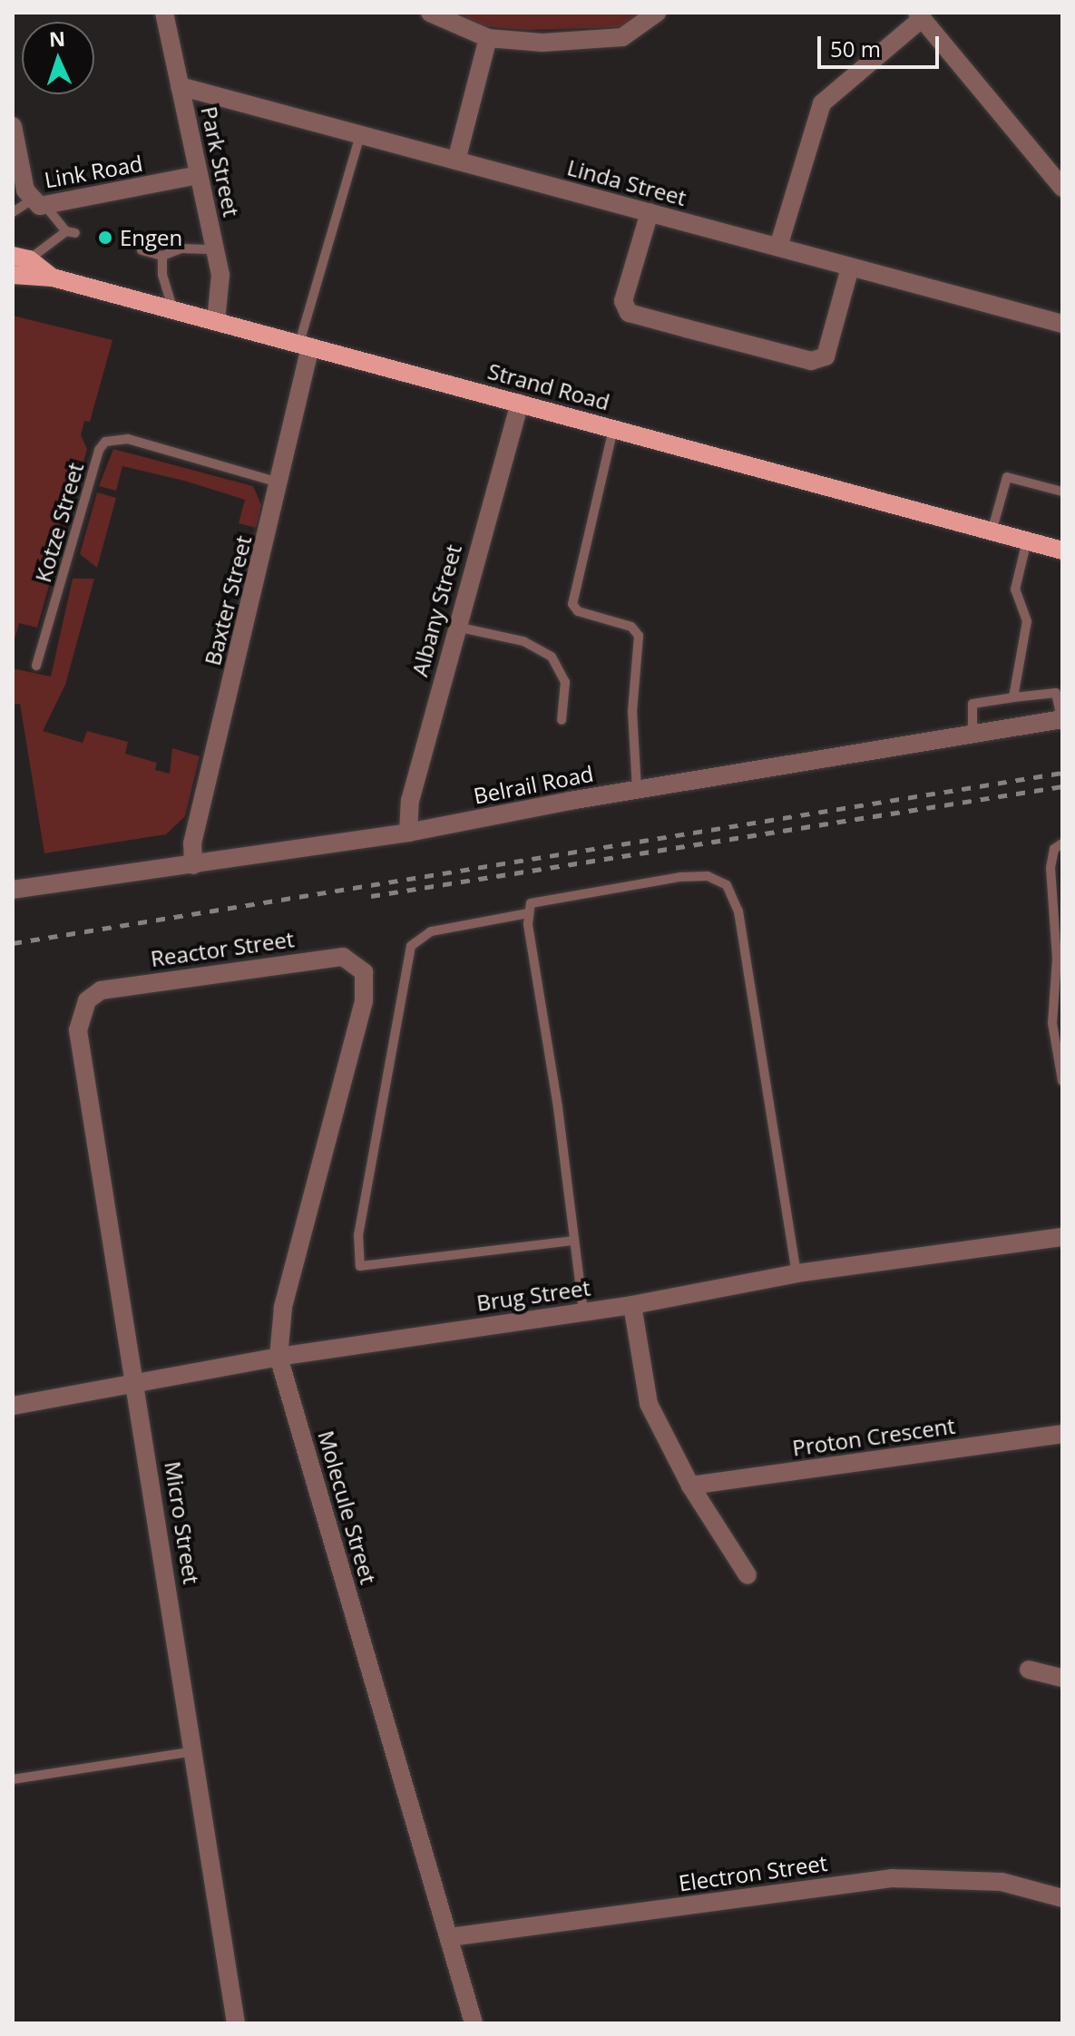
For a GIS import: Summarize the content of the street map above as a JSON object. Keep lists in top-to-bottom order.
{
  "streets": {
    "main road": ["Strand Road"],
    "street": [
      "Park Street",
      "Link Road",
      "Linda Street",
      "Baxter Street",
      "Albany Street",
      "Belrail Road",
      "Reactor Street",
      "Brug Street",
      "Proton Crescent",
      "Molecule Street",
      "Micro Street",
      "Electron Street"
    ],
    "lane": ["Kotze Street"]
  },
  "crossings": [
    ["Park Street", "Link Road"],
    ["Park Street", "Linda Street"],
    ["Park Street", "Strand Road"],
    ["Strand Road", "Baxter Street"],
    ["Strand Road", "Albany Street"],
    ["Kotze Street", "Baxter Street"],
    ["Baxter Street", "Belrail Road"],
    ["Albany Street", "Belrail Road"],
    ["Reactor Street", "Molecule Street"],
    ["Reactor Street", "Micro Street"],
    ["Brug Street", "Molecule Street"],
    ["Brug Street", "Micro Street"],
    ["Molecule Street", "Electron Street"]
  ],
  "places": ["Engen"],
  "scale_bar": "50 m",
  "north": "top"
}
